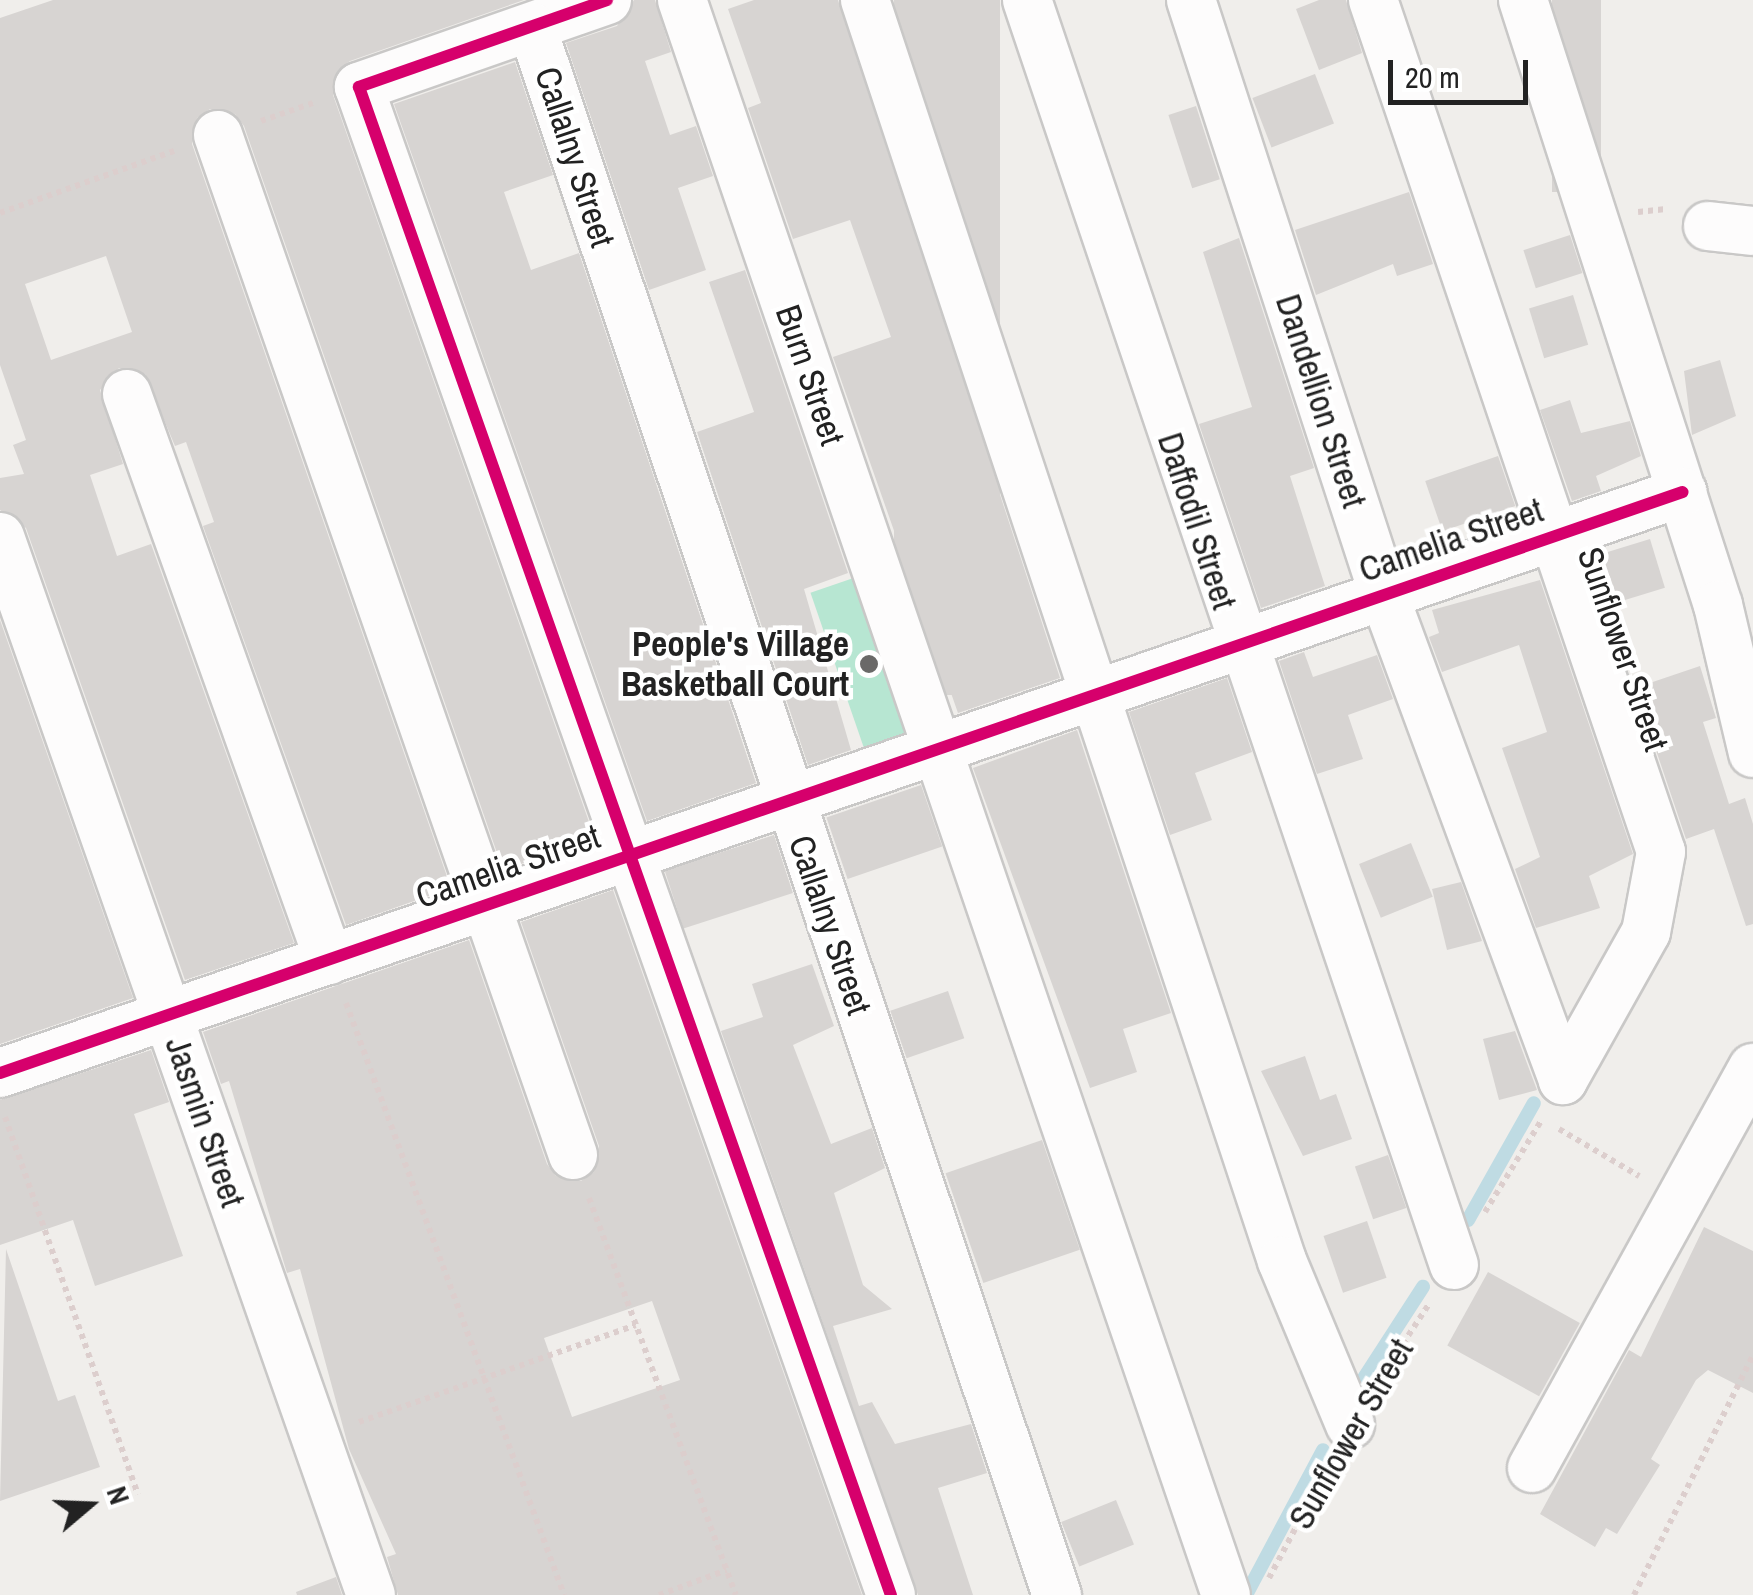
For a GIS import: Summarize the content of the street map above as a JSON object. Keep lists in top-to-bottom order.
{
  "streets": {
    "street": [
      "Callalny Street",
      "Burn Street",
      "Dandellion Street",
      "Daffodil Street",
      "Camelia Street",
      "Sunflower Street",
      "Jasmin Street"
    ]
  },
  "crossings": [
    ["Callalny Street", "Camelia Street"],
    ["Burn Street", "Camelia Street"],
    ["Dandellion Street", "Camelia Street"],
    ["Dandellion Street", "Sunflower Street"],
    ["Daffodil Street", "Camelia Street"],
    ["Daffodil Street", "Sunflower Street"],
    ["Camelia Street", "Sunflower Street"],
    ["Camelia Street", "Jasmin Street"]
  ],
  "places": ["People's Village Basketball Court"],
  "scale_bar": "20 m",
  "north": "right"
}
